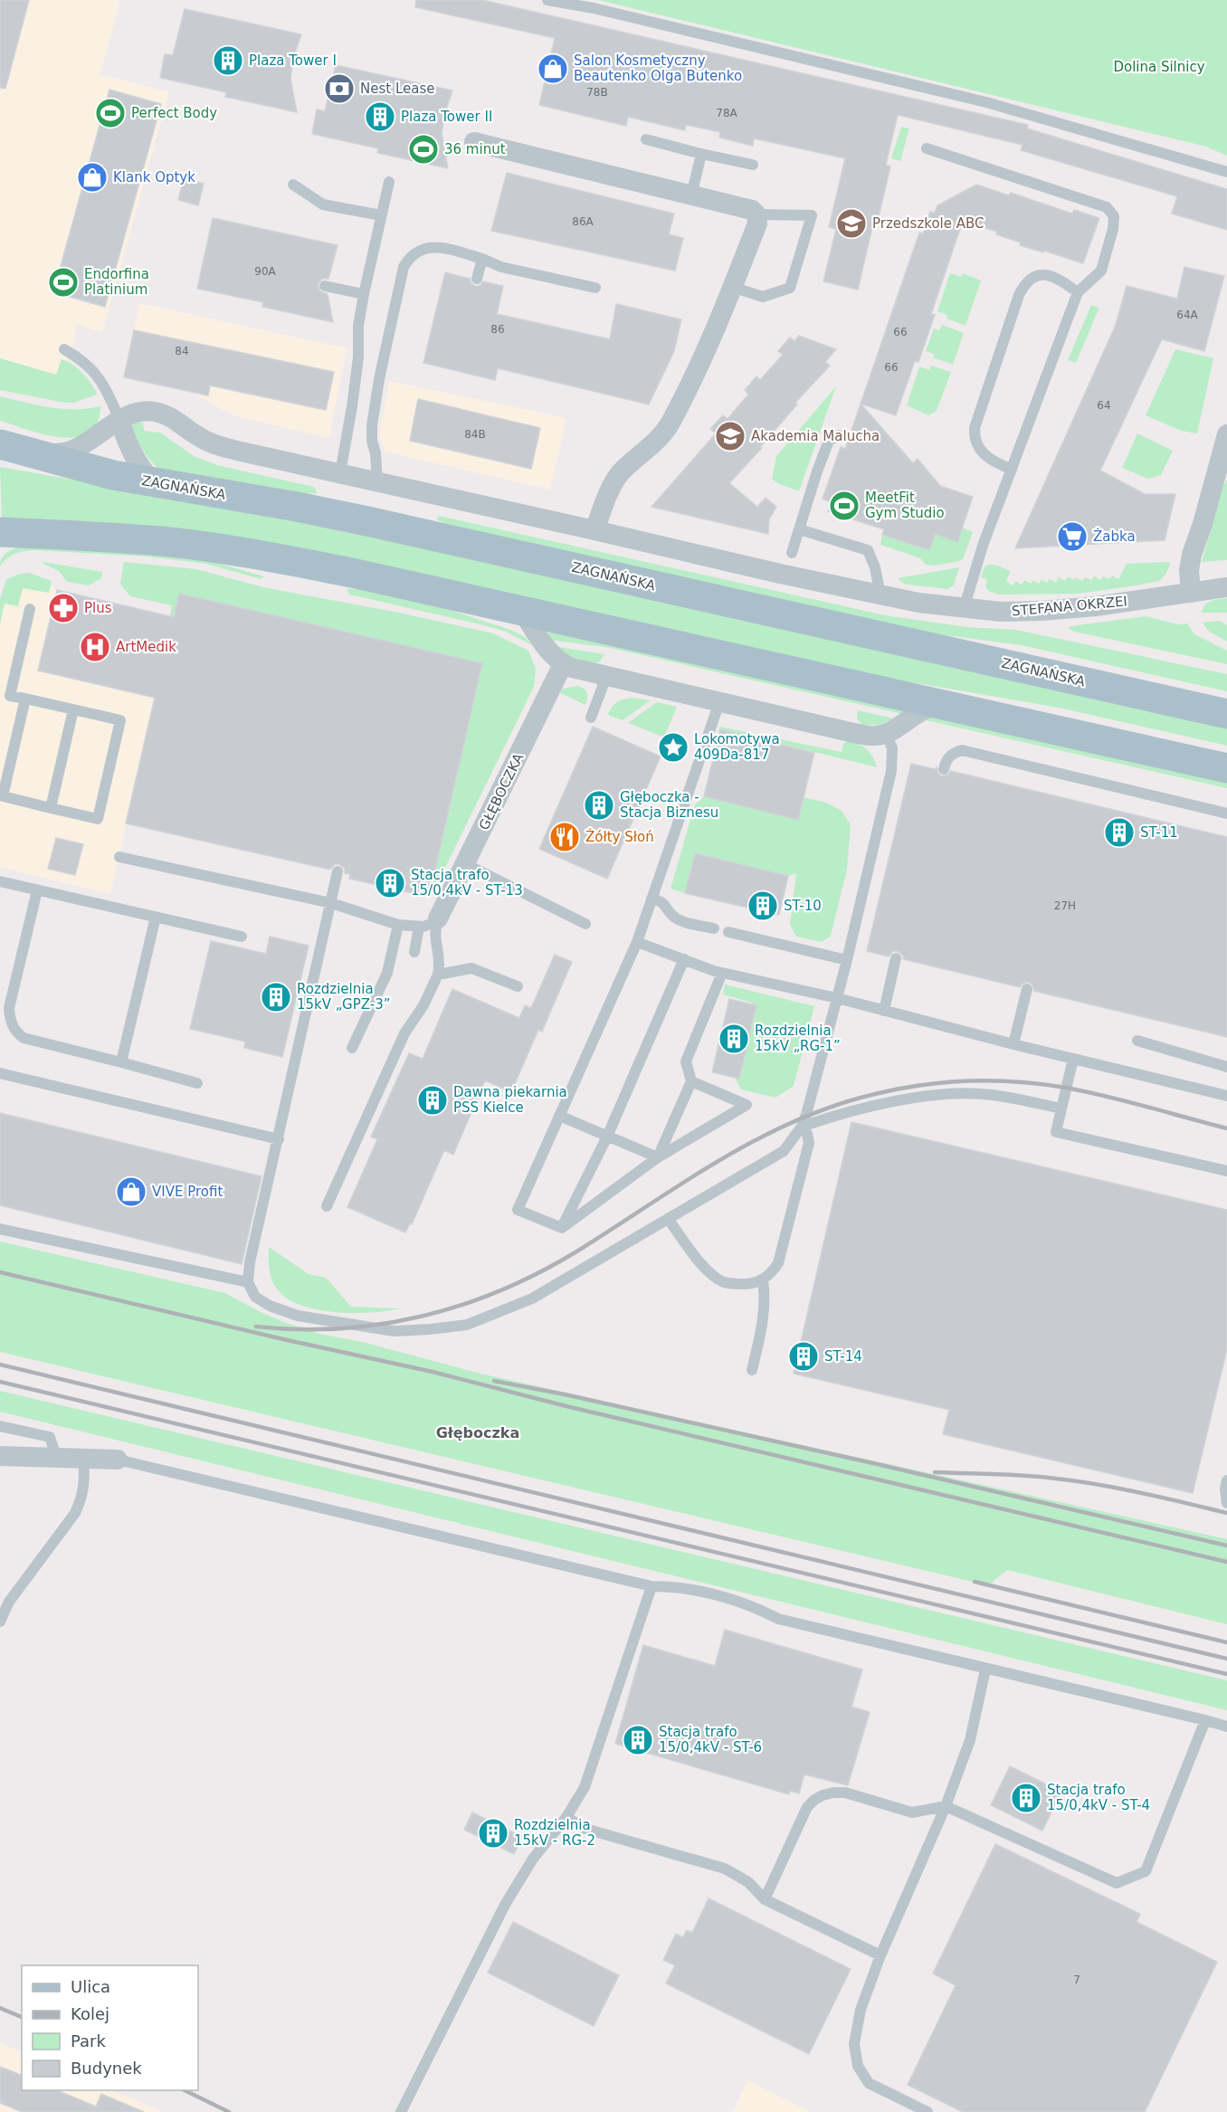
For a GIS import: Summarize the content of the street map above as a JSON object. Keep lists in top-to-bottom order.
{
  "streets": {
    "main road": ["ZAGNAŃSKA"],
    "street": ["STEFANA OKRZEI", "GŁĘBOCZKA"]
  },
  "districts": ["Głęboczka"],
  "parks": ["Dolina Silnicy"],
  "places": {
    "building": [
      "Plaza Tower I",
      "Plaza Tower II",
      "Głęboczka - Stacja Biznesu",
      "ST-11",
      "Stacja trafo 15/0,4kV - ST-13",
      "ST-10",
      "Rozdzielnia 15kV „GPZ-3”",
      "Rozdzielnia 15kV „RG-1”",
      "Dawna piekarnia PSS Kielce",
      "ST-14",
      "Stacja trafo 15/0,4kV - ST-6",
      "Stacja trafo 15/0,4kV - ST-4",
      "Rozdzielnia 15kV - RG-2"
    ],
    "shop": ["Salon Kosmetyczny Beautenko Olga Butenko", "Klank Optyk", "VIVE Profit"],
    "bank": ["Nest Lease"],
    "sports": [
      "Perfect Body",
      "36 minut",
      "Endorfina Platinium",
      "MeetFit Gym Studio"
    ],
    "school or university": ["Przedszkole ABC", "Akademia Malucha"],
    "supermarket": ["Żabka"],
    "pharmacy": ["Plus"],
    "hospital": ["ArtMedik"],
    "place": ["Lokomotywa 409Da-817"],
    "restaurant": ["Żółty Słoń"]
  },
  "house_numbers": [
    "78B",
    "78A",
    "86A",
    "90A",
    "64A",
    "86",
    "66",
    "84",
    "66",
    "64",
    "84B",
    "27H",
    "7"
  ],
  "legend": [
    "Ulica",
    "Kolej",
    "Park",
    "Budynek"
  ]
}
